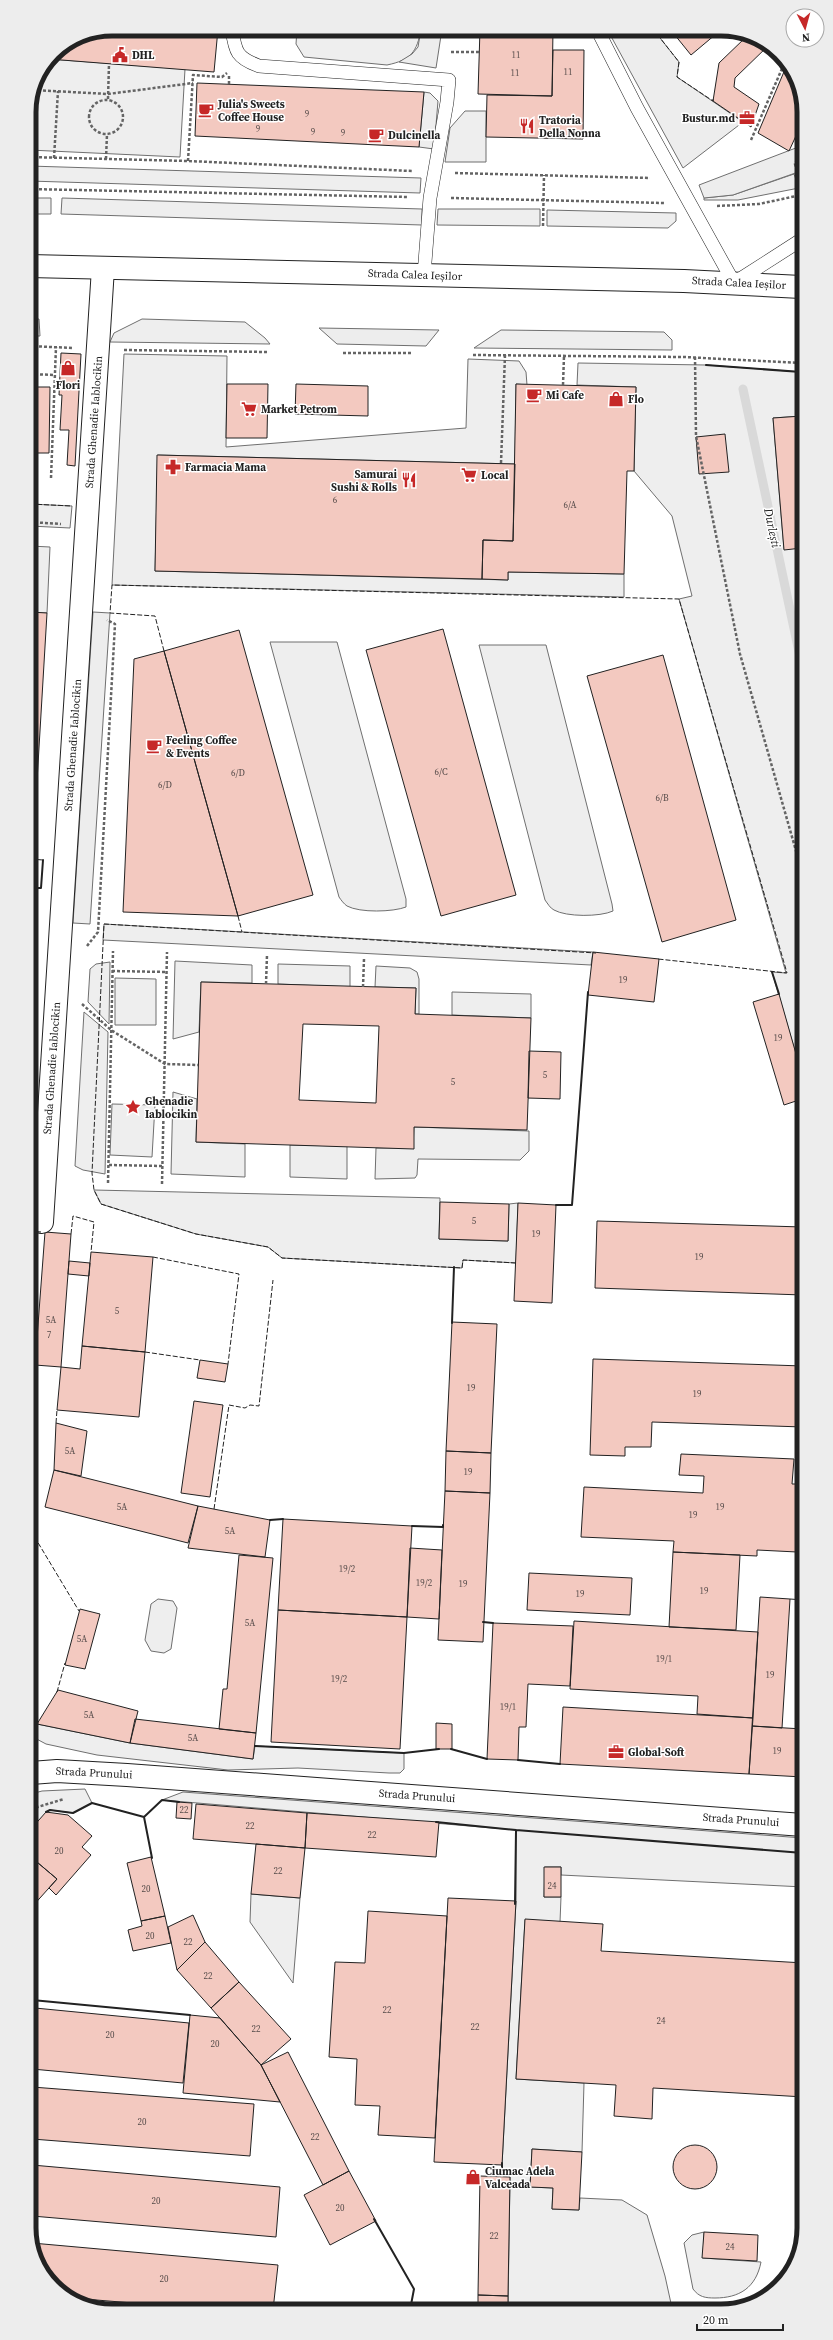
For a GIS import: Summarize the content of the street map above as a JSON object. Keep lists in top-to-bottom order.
{
  "streets": {
    "street": ["Strada Calea Ieșilor", "Strada Ghenadie Iablocikin", "Strada Prunului"]
  },
  "crossings": [
    ["Strada Calea Ieșilor", "Strada Ghenadie Iablocikin"]
  ],
  "water": ["Durlești"],
  "places": {
    "public building": ["DHL"],
    "cafe": [
      "Julia's Sweets Coffee House",
      "Dulcinella",
      "Mi Cafe",
      "Feeling Coffee & Events"
    ],
    "office": ["Bustur.md", "Global-Soft"],
    "restaurant": ["Tratoria Della Nonna", "Samurai Sushi & Rolls"],
    "shop": ["Flori", "Flo", "Ciumac Adela Valceada"],
    "supermarket": ["Market Petrom", "Local"],
    "pharmacy": ["Farmacia Mama"],
    "place": ["Ghenadie Iablocikin"]
  },
  "house_numbers": [
    "11",
    "11",
    "11",
    "9",
    "9",
    "9",
    "9",
    "6",
    "6/A",
    "6/C",
    "6/D",
    "6/D",
    "6/B",
    "19",
    "19",
    "5",
    "5",
    "5",
    "19",
    "19",
    "5",
    "5A",
    "7",
    "19",
    "19",
    "5A",
    "19",
    "5A",
    "19",
    "19",
    "5A",
    "19/2",
    "19/2",
    "19",
    "19",
    "19",
    "5A",
    "5A",
    "19/1",
    "19",
    "19/2",
    "19/1",
    "5A",
    "5A",
    "19",
    "22",
    "22",
    "22",
    "20",
    "22",
    "24",
    "20",
    "20",
    "22",
    "22",
    "22",
    "24",
    "22",
    "22",
    "20",
    "20",
    "20",
    "22",
    "20",
    "20",
    "22",
    "24",
    "20"
  ],
  "scale_bar": "20 m",
  "north": "bottom"
}
